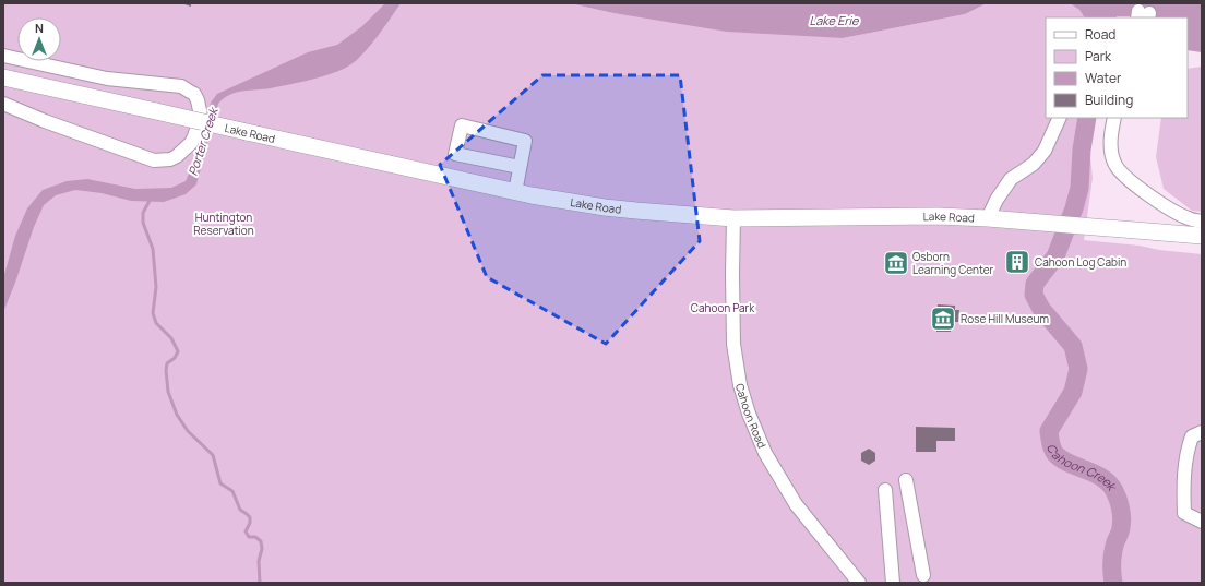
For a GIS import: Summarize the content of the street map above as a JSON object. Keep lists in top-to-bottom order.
{
  "streets": {
    "main road": ["Lake Road"],
    "street": ["Cahoon Road"]
  },
  "crossings": [
    ["Lake Road", "Cahoon Road"]
  ],
  "water": ["Lake Erie", "Porter Creek", "Cahoon Creek"],
  "parks": ["Huntington Reservation", "Cahoon Park"],
  "places": {
    "building": ["Cahoon Log Cabin"],
    "museum": ["Osborn Learning Center", "Rose Hill Museum"]
  },
  "legend": [
    "Road",
    "Park",
    "Water",
    "Building"
  ],
  "north": "top"
}
